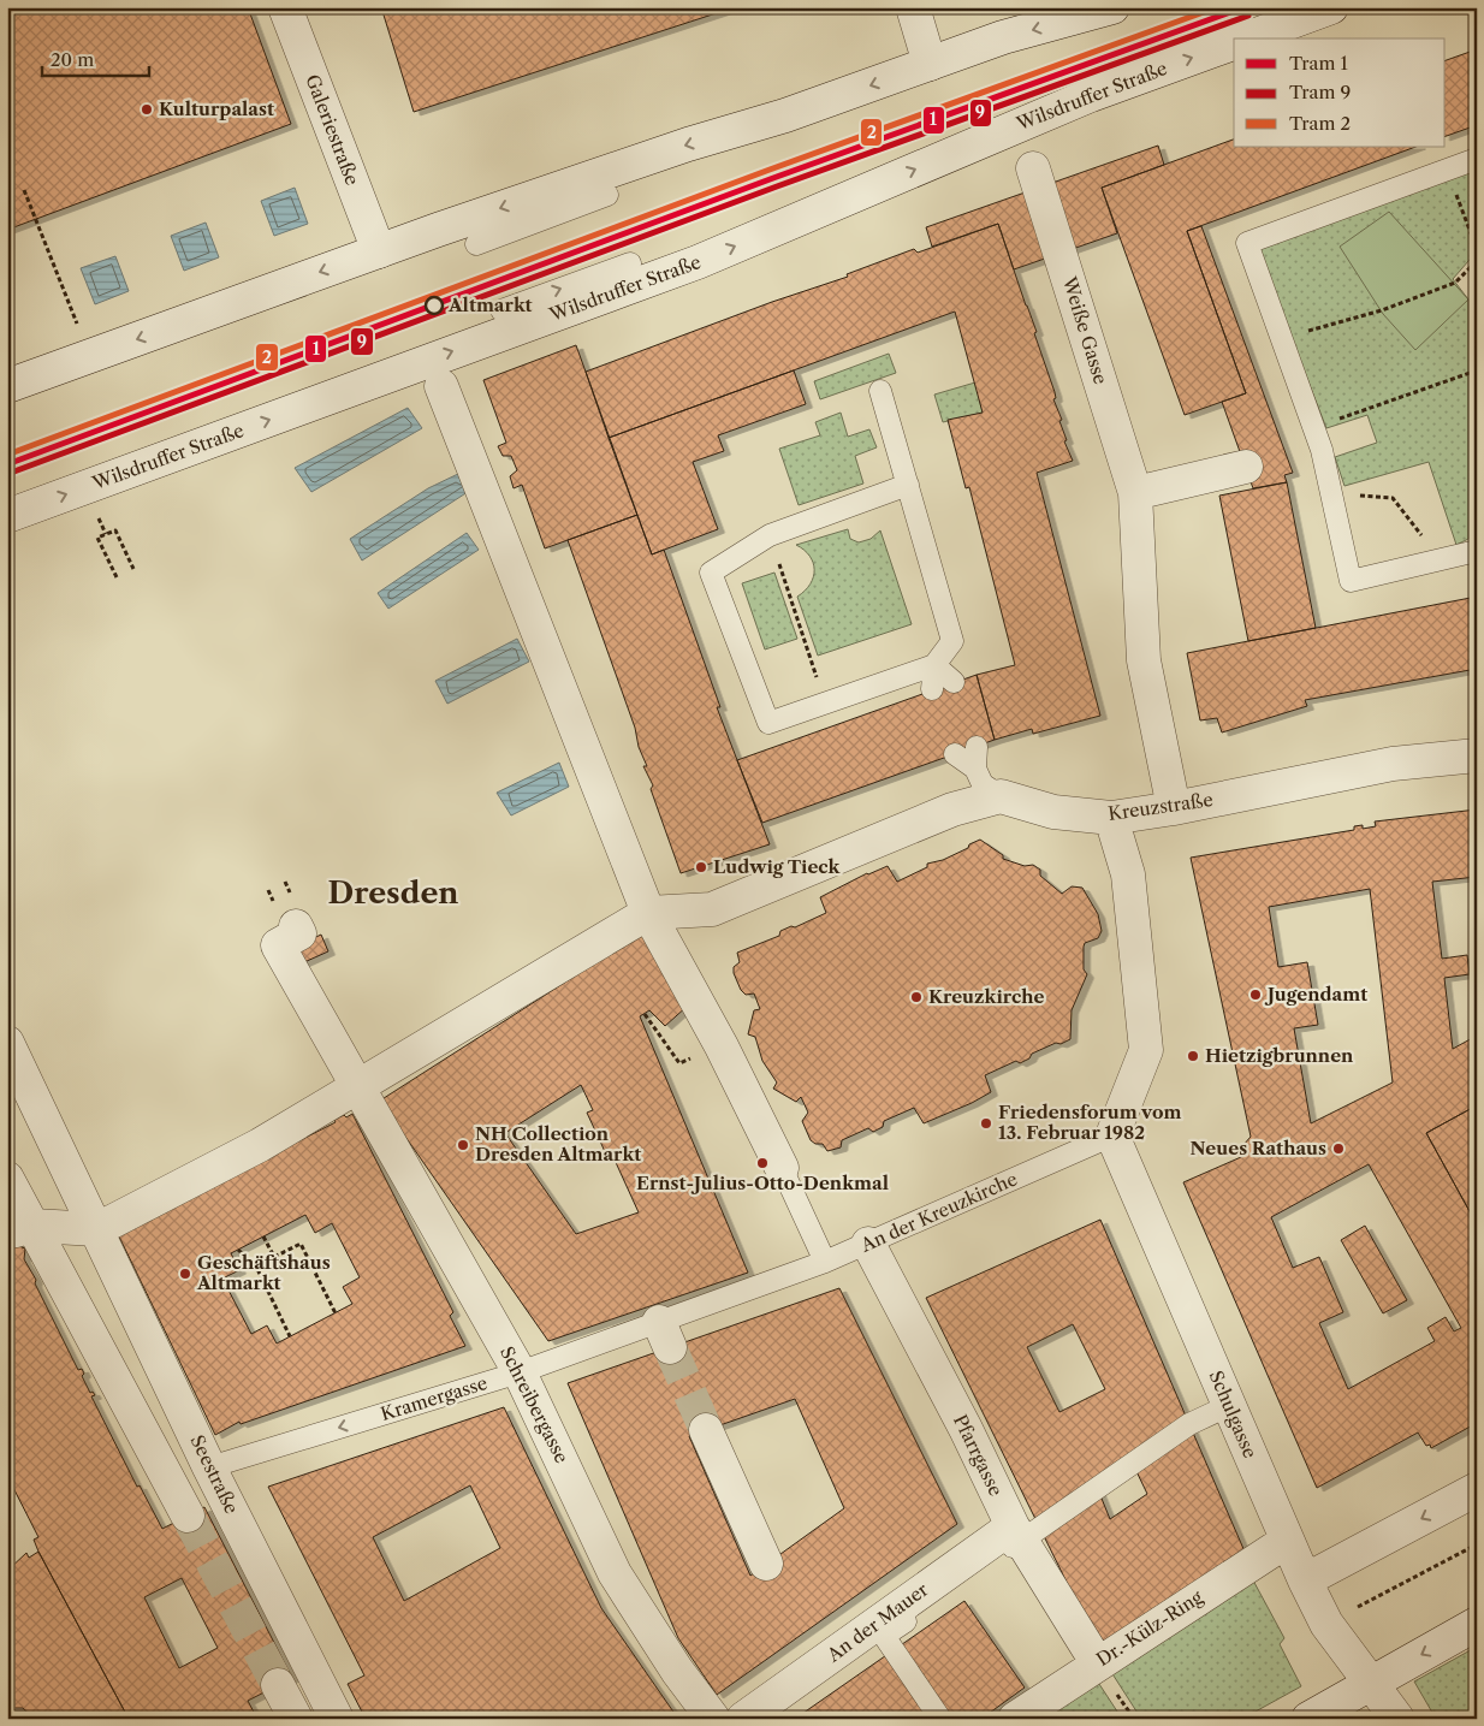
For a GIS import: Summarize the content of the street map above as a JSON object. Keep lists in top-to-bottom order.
{
  "streets": {
    "street": [
      "Wilsdruffer Straße",
      "Galeriestraße",
      "Weiße Gasse",
      "Kreuzstraße",
      "Schreibergasse",
      "Schulgasse",
      "Pfarrgasse",
      "Seestraße",
      "An der Mauer",
      "Dr.-Külz-Ring"
    ],
    "lane": ["An der Kreuzkirche", "Kramergasse"]
  },
  "crossings": [
    ["Weiße Gasse", "Kreuzstraße"],
    ["An der Kreuzkirche", "Kramergasse"],
    ["An der Kreuzkirche", "Schulgasse"],
    ["An der Kreuzkirche", "Pfarrgasse"],
    ["Kramergasse", "Schreibergasse"],
    ["Kramergasse", "Seestraße"],
    ["Schulgasse", "Dr.-Külz-Ring"],
    ["Pfarrgasse", "An der Mauer"],
    ["Pfarrgasse", "Dr.-Külz-Ring"]
  ],
  "one_way": ["Kramergasse"],
  "districts": ["Dresden"],
  "places": [
    "Kulturpalast",
    "Altmarkt",
    "Ludwig Tieck",
    "Jugendamt",
    "Kreuzkirche",
    "Hietzigbrunnen",
    "Friedensforum vom 13. Februar 1982",
    "NH Collection Dresden Altmarkt",
    "Neues Rathaus",
    "Ernst-Julius-Otto-Denkmal",
    "Geschäftshaus Altmarkt"
  ],
  "lines": ["tram line 1", "tram line 2", "tram line 9"],
  "legend": ["Tram 1", "Tram 9", "Tram 2"],
  "scale_bar": "20 m"
}
